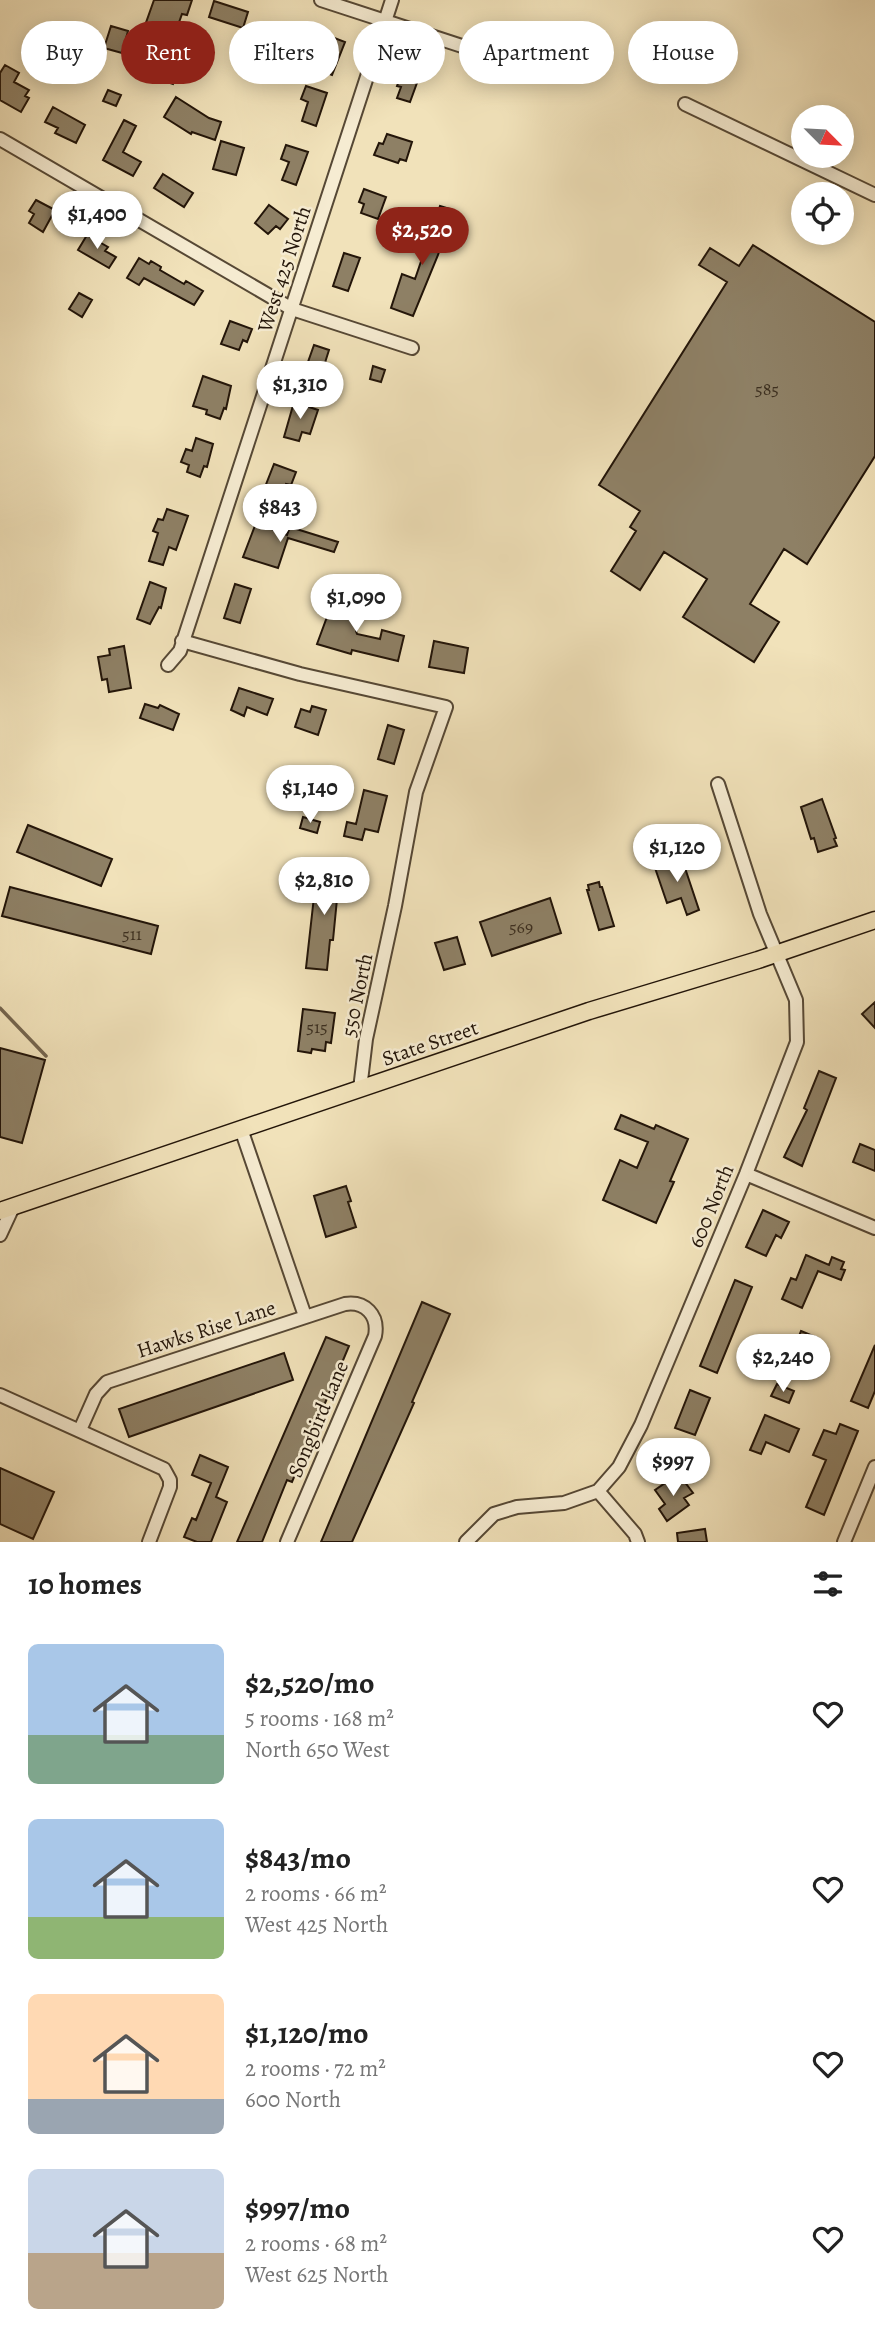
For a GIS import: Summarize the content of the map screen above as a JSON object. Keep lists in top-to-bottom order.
{
  "streets": {
    "main road": ["State Street"],
    "street": [
      "West 425 North",
      "550 North",
      "600 North",
      "Hawks Rise Lane",
      "Songbird Lane"
    ]
  },
  "crossings": [
    ["West 425 North", "550 North"],
    ["550 North", "State Street"],
    ["State Street", "600 North"],
    ["Hawks Rise Lane", "Songbird Lane"]
  ],
  "house_numbers": [
    "585",
    "569",
    "511",
    "515"
  ],
  "north": "bottom right",
  "page": {
    "chip": [
      "Buy",
      "Rent",
      "Filters",
      "New",
      "Apartment",
      "House"
    ],
    "price": [
      "$1,400",
      "$2,520",
      "$1,310",
      "$843",
      "$1,090",
      "$1,140",
      "$1,120",
      "$2,810",
      "$2,240",
      "$997"
    ],
    "heading": "10 homes",
    "list": [
      {
        "name": "$2,520/mo",
        "note": "5 rooms · 168 m² · North 650 West"
      },
      {
        "name": "$843/mo",
        "note": "2 rooms · 66 m² · West 425 North"
      },
      {
        "name": "$1,120/mo",
        "note": "2 rooms · 72 m² · 600 North"
      },
      {
        "name": "$997/mo",
        "note": "2 rooms · 68 m² · West 625 North"
      }
    ]
  }
}
